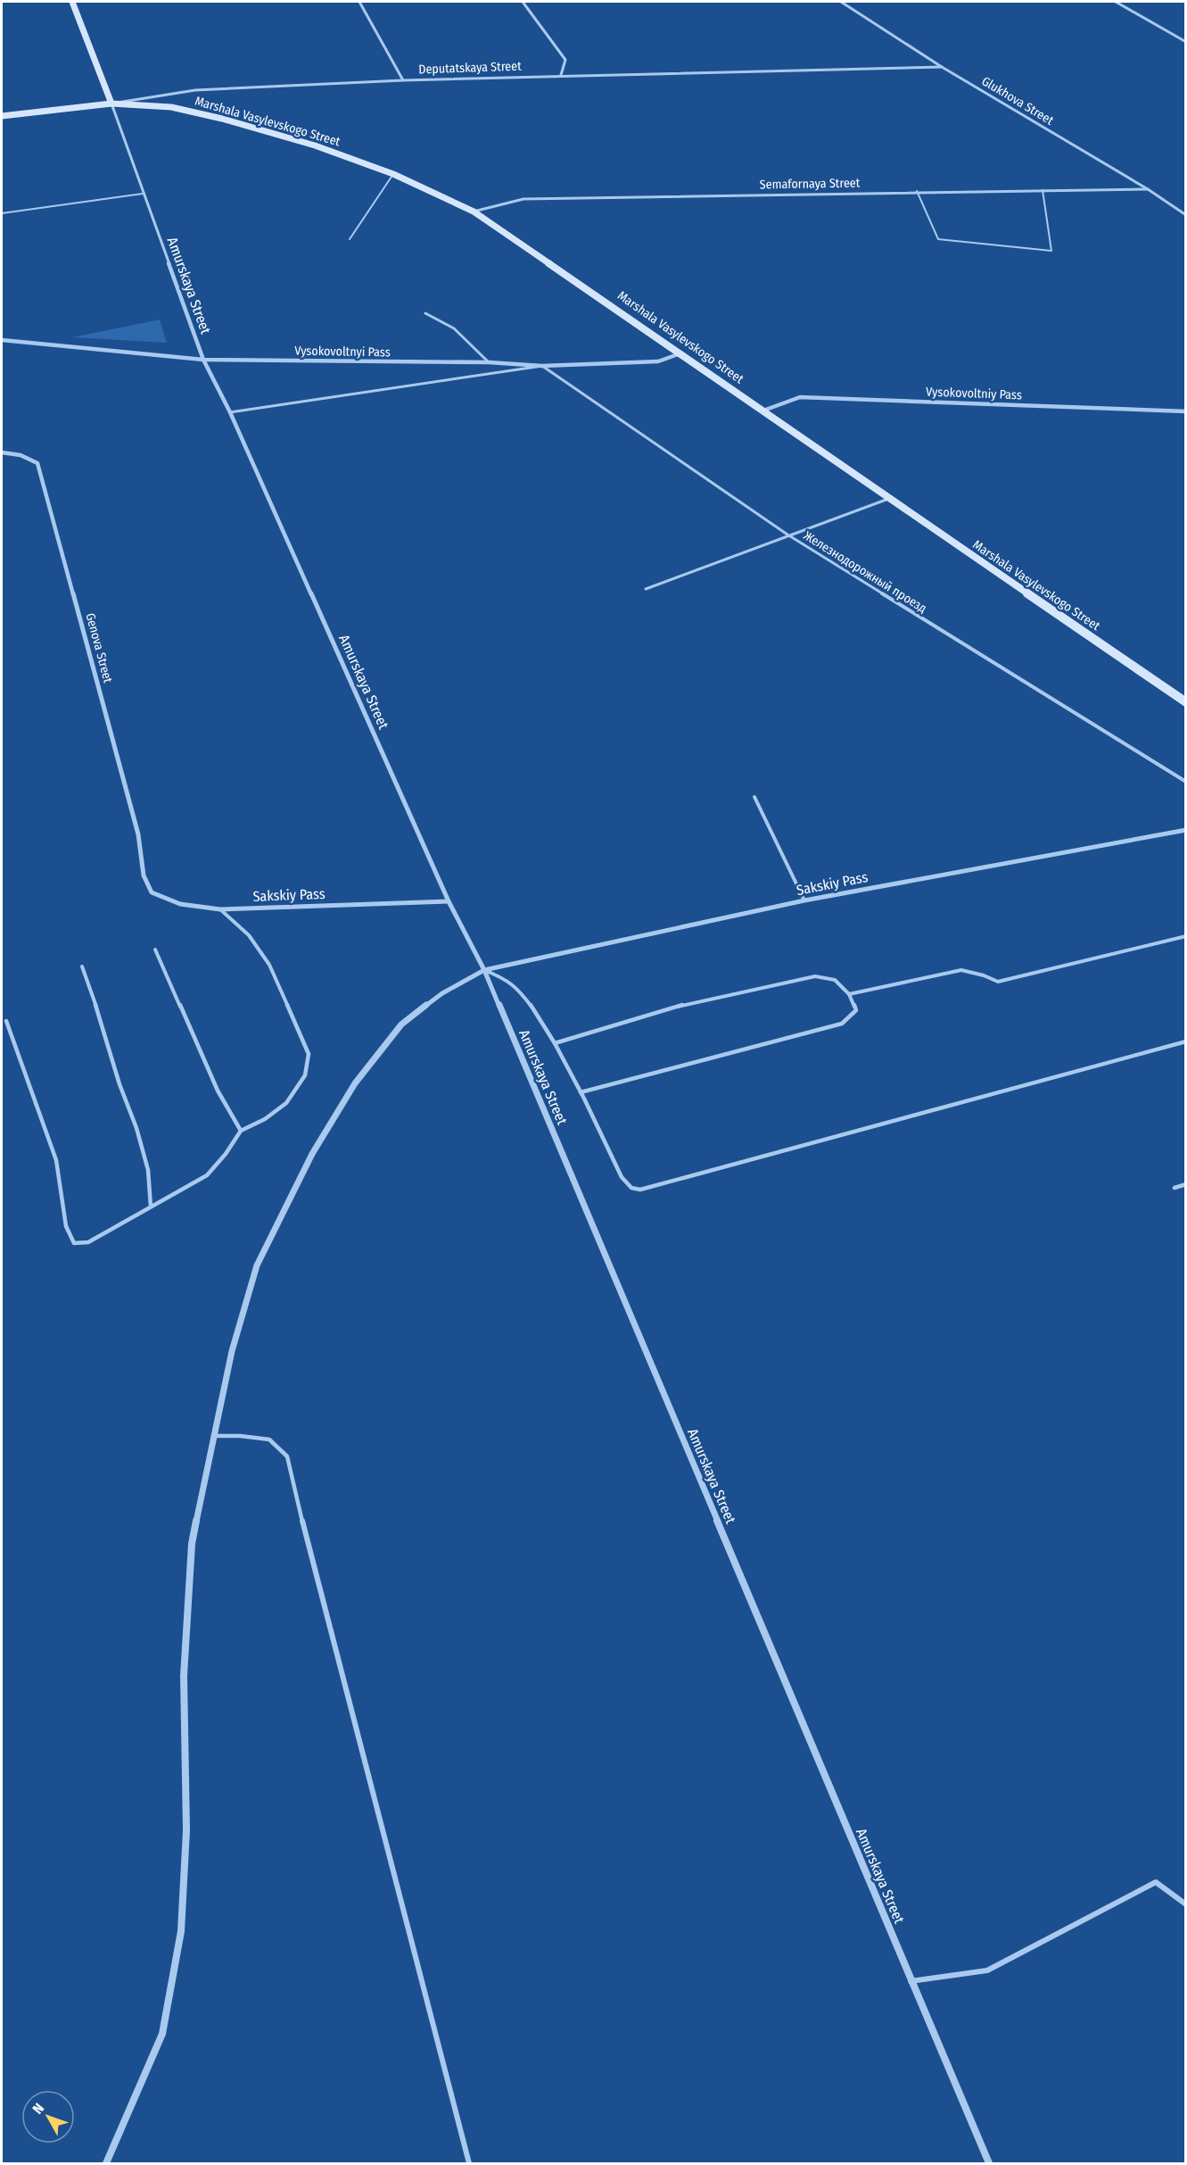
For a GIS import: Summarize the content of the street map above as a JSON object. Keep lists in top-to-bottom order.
{
  "streets": {
    "main road": ["Deputatskaya Street", "Marshala Vasylevskogo Street", "Amurskaya Street"],
    "street": [
      "Glukhova Street",
      "Semafornaya Street",
      "Vysokovoltnyi Pass",
      "Vysokovoltniy Pass",
      "Genova Street",
      "Sakskiy Pass"
    ],
    "lane": ["Железнодорожный проезд"]
  },
  "crossings": [
    ["Deputatskaya Street", "Glukhova Street"],
    ["Deputatskaya Street", "Marshala Vasylevskogo Street"],
    ["Deputatskaya Street", "Amurskaya Street"],
    ["Glukhova Street", "Semafornaya Street"],
    ["Marshala Vasylevskogo Street", "Semafornaya Street"],
    ["Marshala Vasylevskogo Street", "Amurskaya Street"],
    ["Marshala Vasylevskogo Street", "Vysokovoltnyi Pass"],
    ["Marshala Vasylevskogo Street", "Vysokovoltniy Pass"],
    ["Amurskaya Street", "Vysokovoltnyi Pass"],
    ["Amurskaya Street", "Sakskiy Pass"],
    ["Vysokovoltnyi Pass", "Железнодорожный проезд"],
    ["Genova Street", "Sakskiy Pass"]
  ],
  "north": "top left"
}
